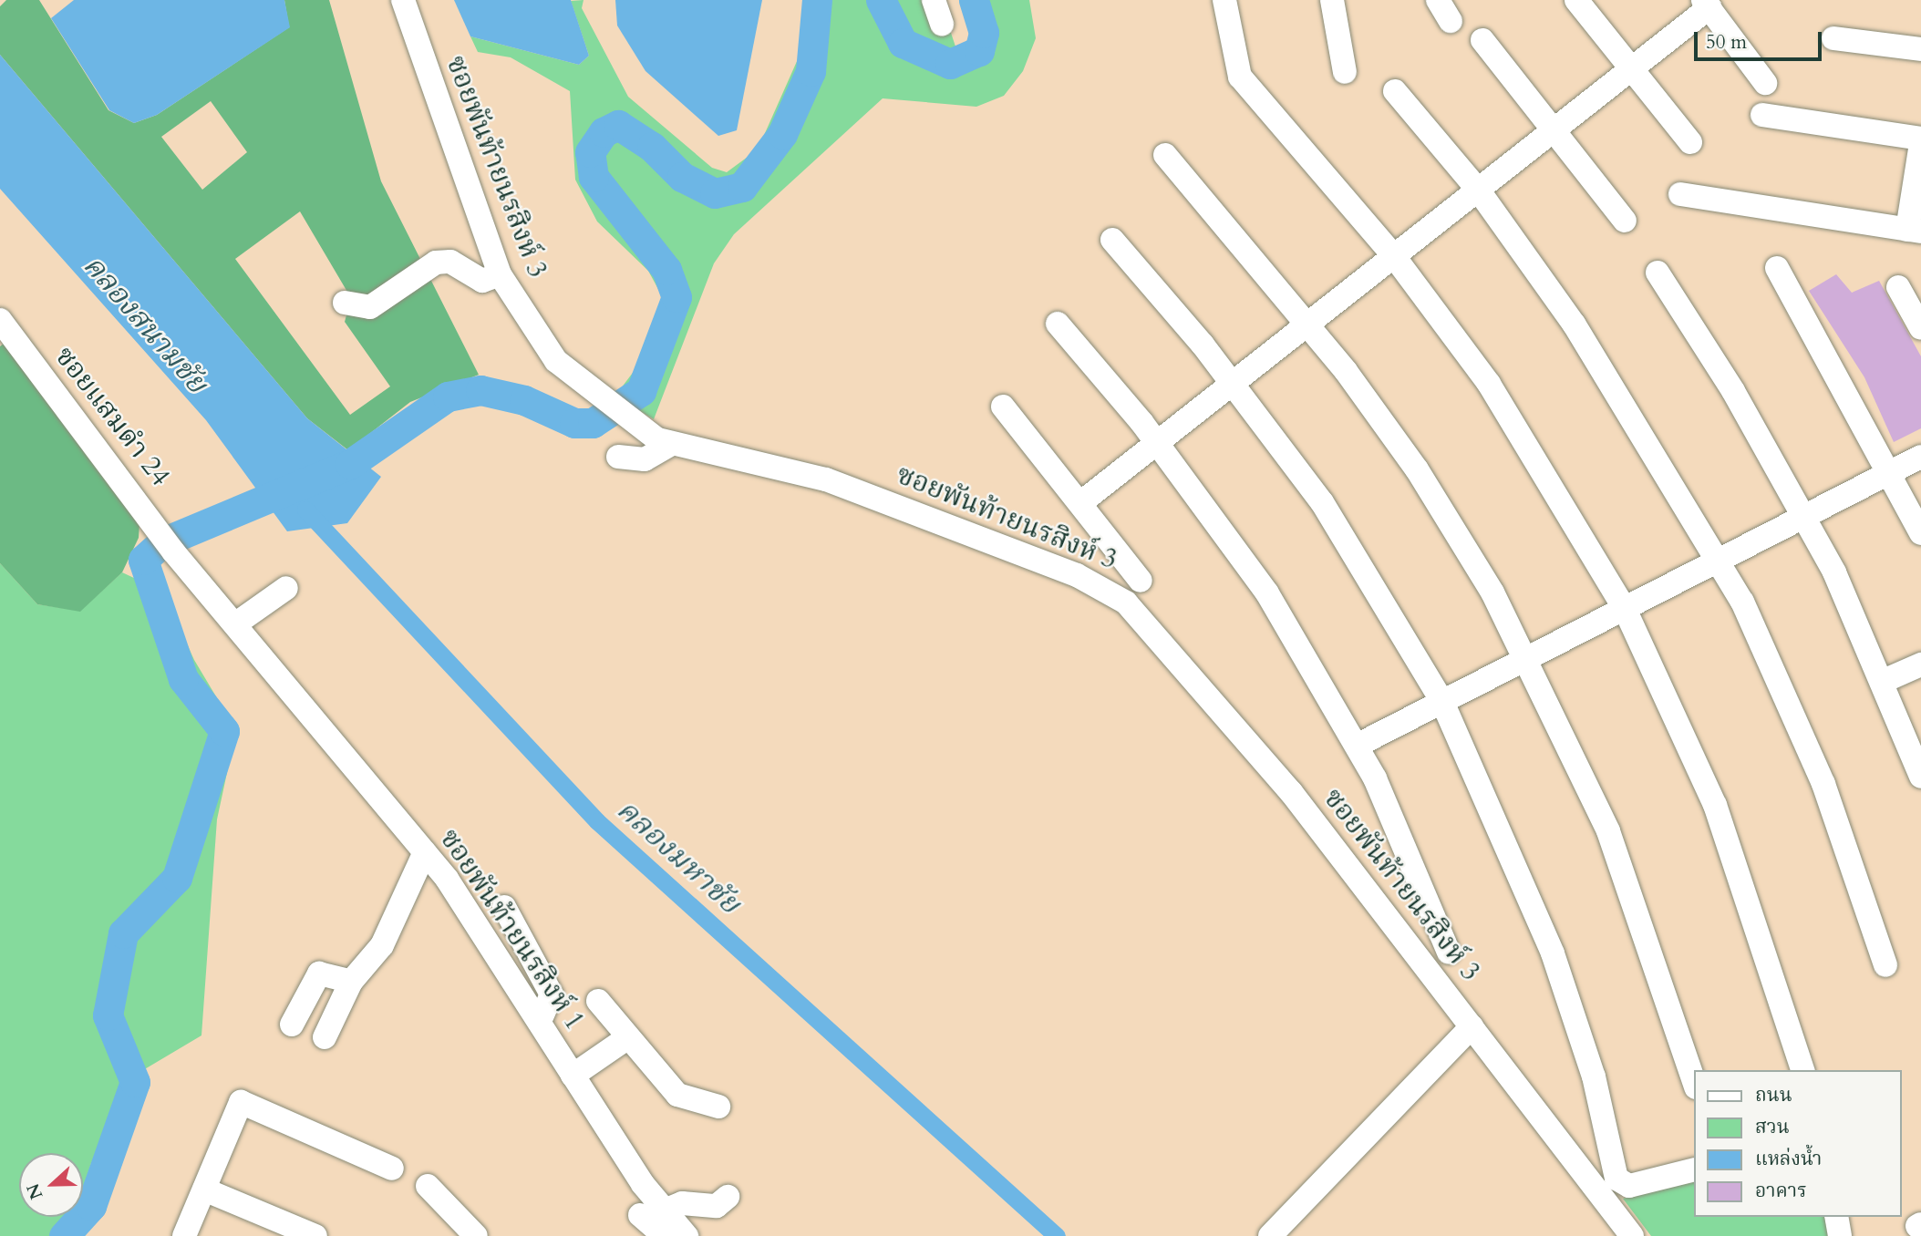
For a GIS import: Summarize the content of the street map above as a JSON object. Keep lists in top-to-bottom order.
{
  "streets": {
    "street": ["ซอยพันท้ายนรสิงห์ 3", "ซอยแสมดำ 24", "ซอยพันท้ายนรสิงห์ 1"]
  },
  "crossings": [
    ["ซอยแสมดำ 24", "ซอยพันท้ายนรสิงห์ 1"]
  ],
  "water": ["คลองสนามชัย", "คลองมหาชัย"],
  "legend": [
    "ถนน",
    "สวน",
    "แหล่งน้ำ",
    "อาคาร"
  ],
  "scale_bar": "50 m",
  "north": "left"
}
